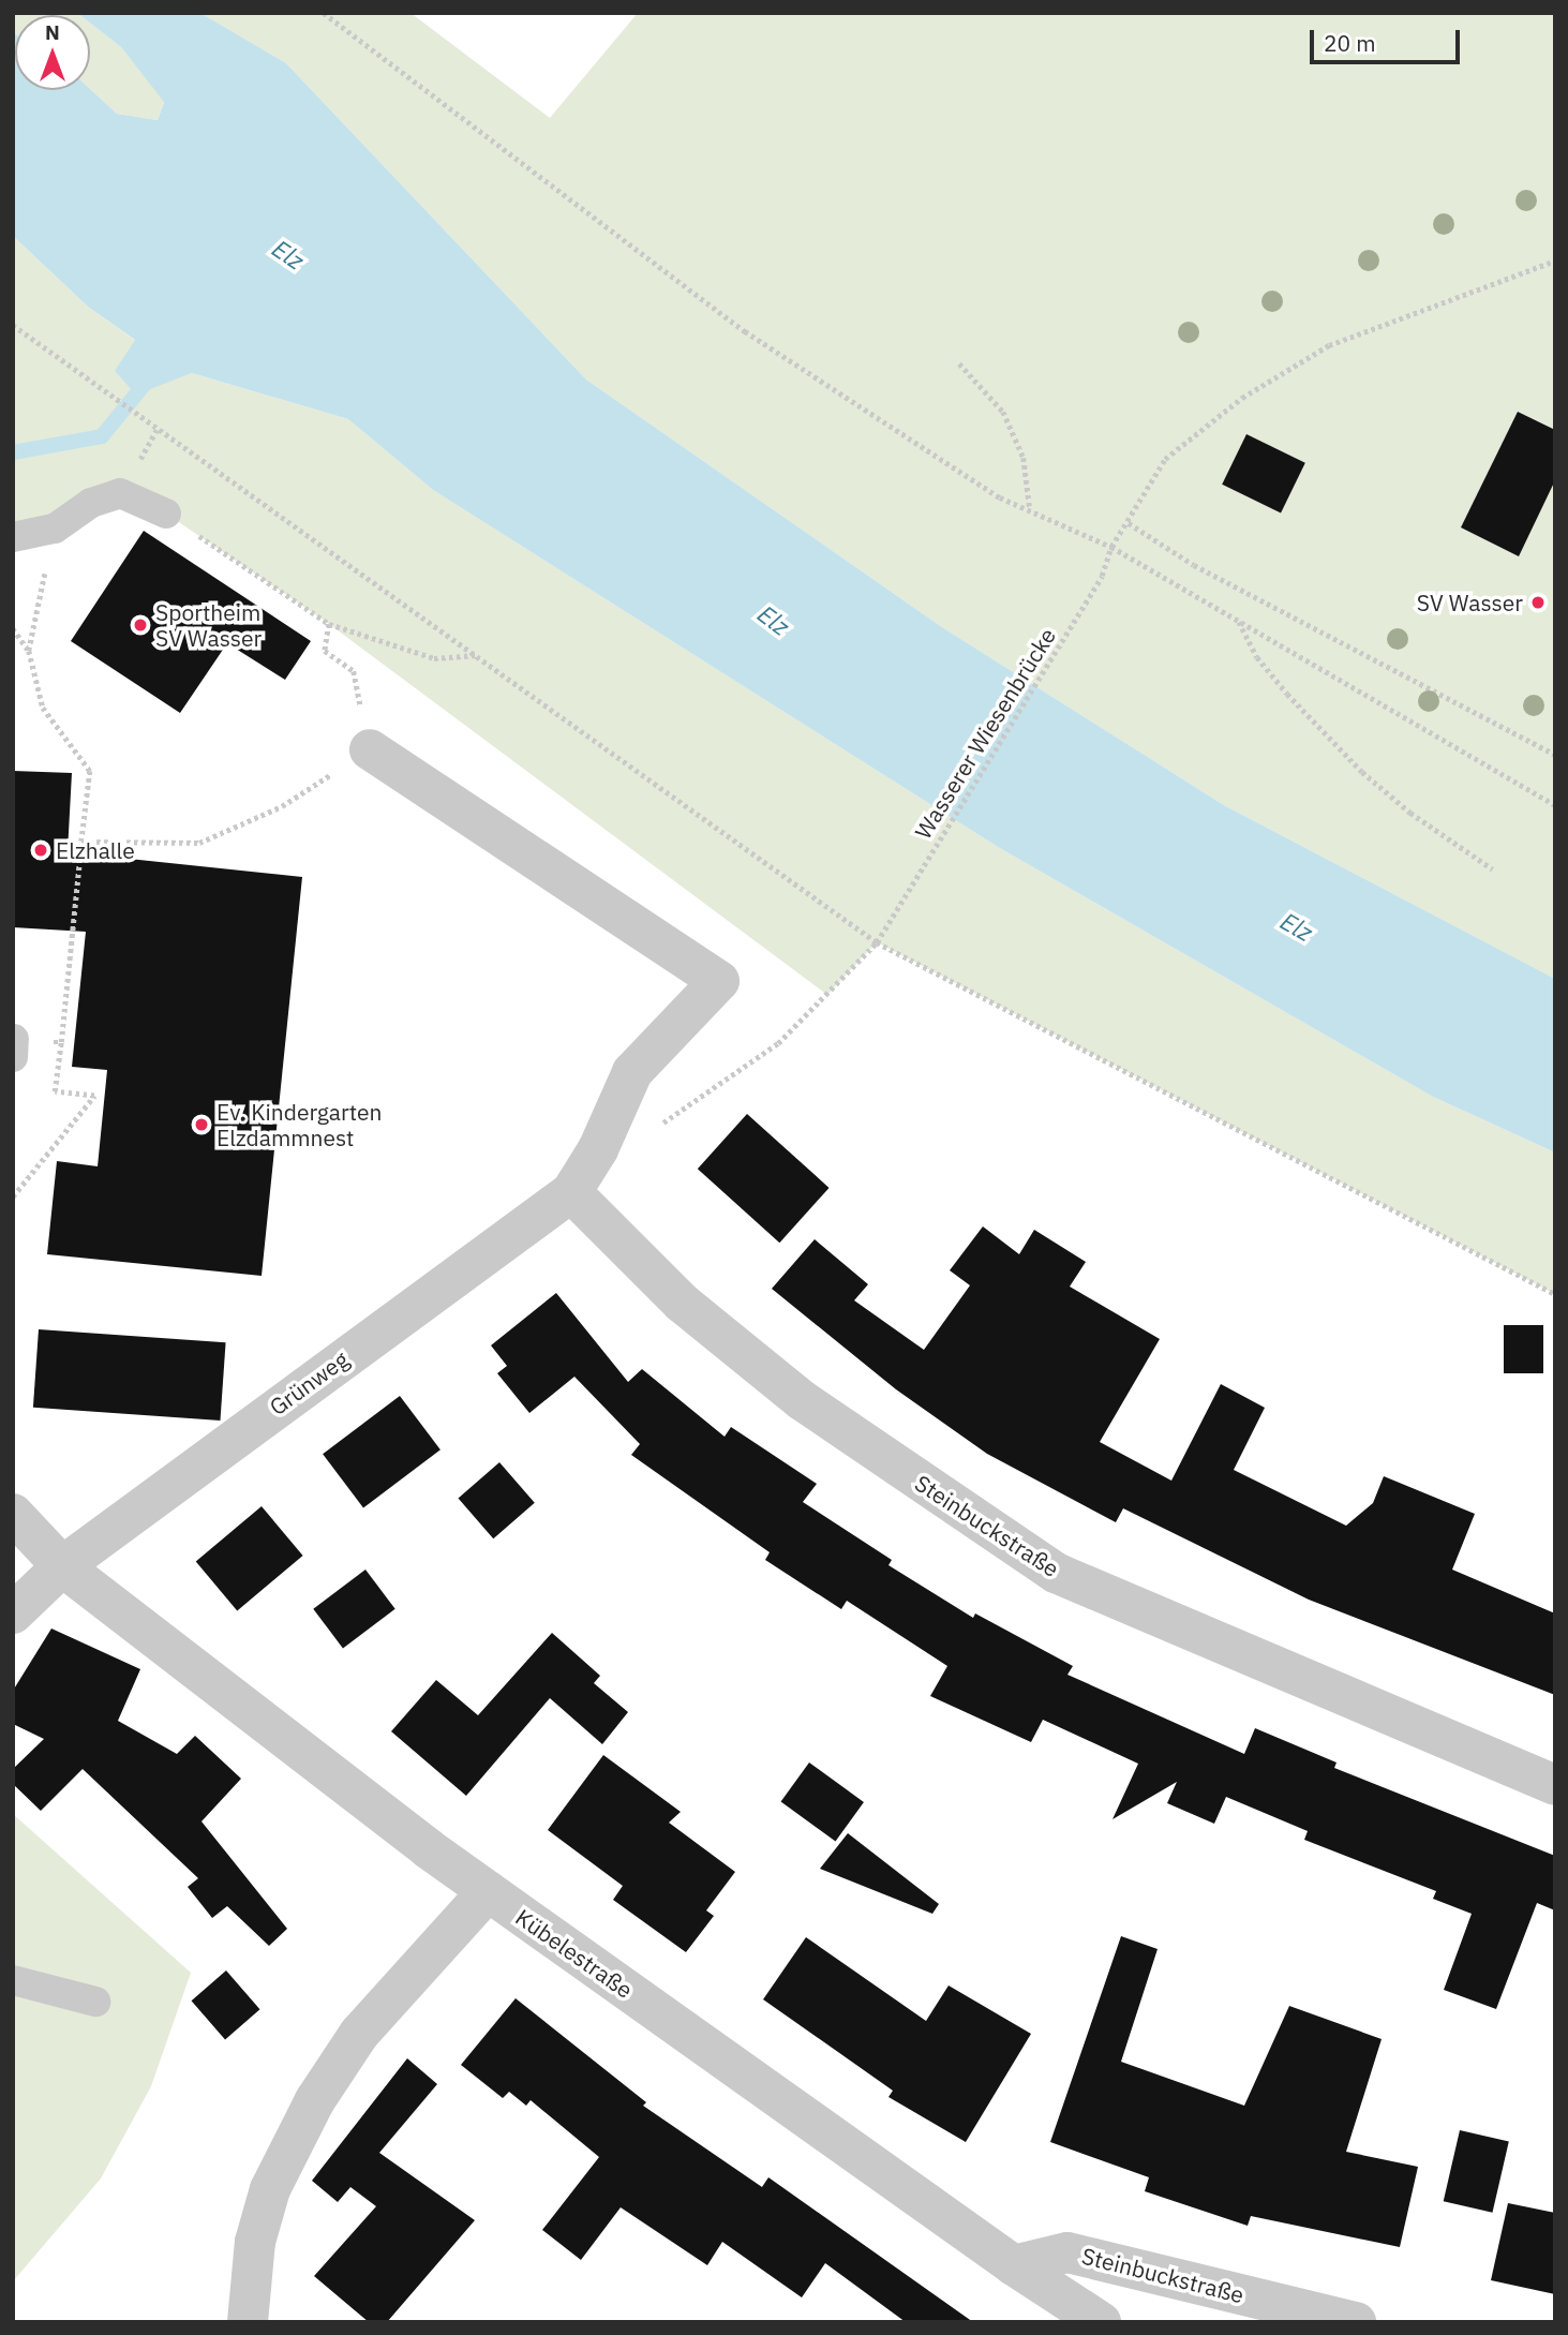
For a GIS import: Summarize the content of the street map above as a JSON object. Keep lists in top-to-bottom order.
{
  "streets": {
    "street": ["Grünweg", "Steinbuckstraße", "Kübelestraße"],
    "path": ["Wasserer Wiesenbrücke"]
  },
  "crossings": [
    ["Wasserer Wiesenbrücke", "Grünweg"],
    ["Grünweg", "Steinbuckstraße"],
    ["Grünweg", "Kübelestraße"],
    ["Steinbuckstraße", "Kübelestraße"]
  ],
  "water": ["Elz"],
  "places": [
    "SV Wasser",
    "Sportheim SV Wasser",
    "Elzhalle",
    "Ev. Kindergarten Elzdammnest"
  ],
  "scale_bar": "20 m",
  "north": "top"
}
